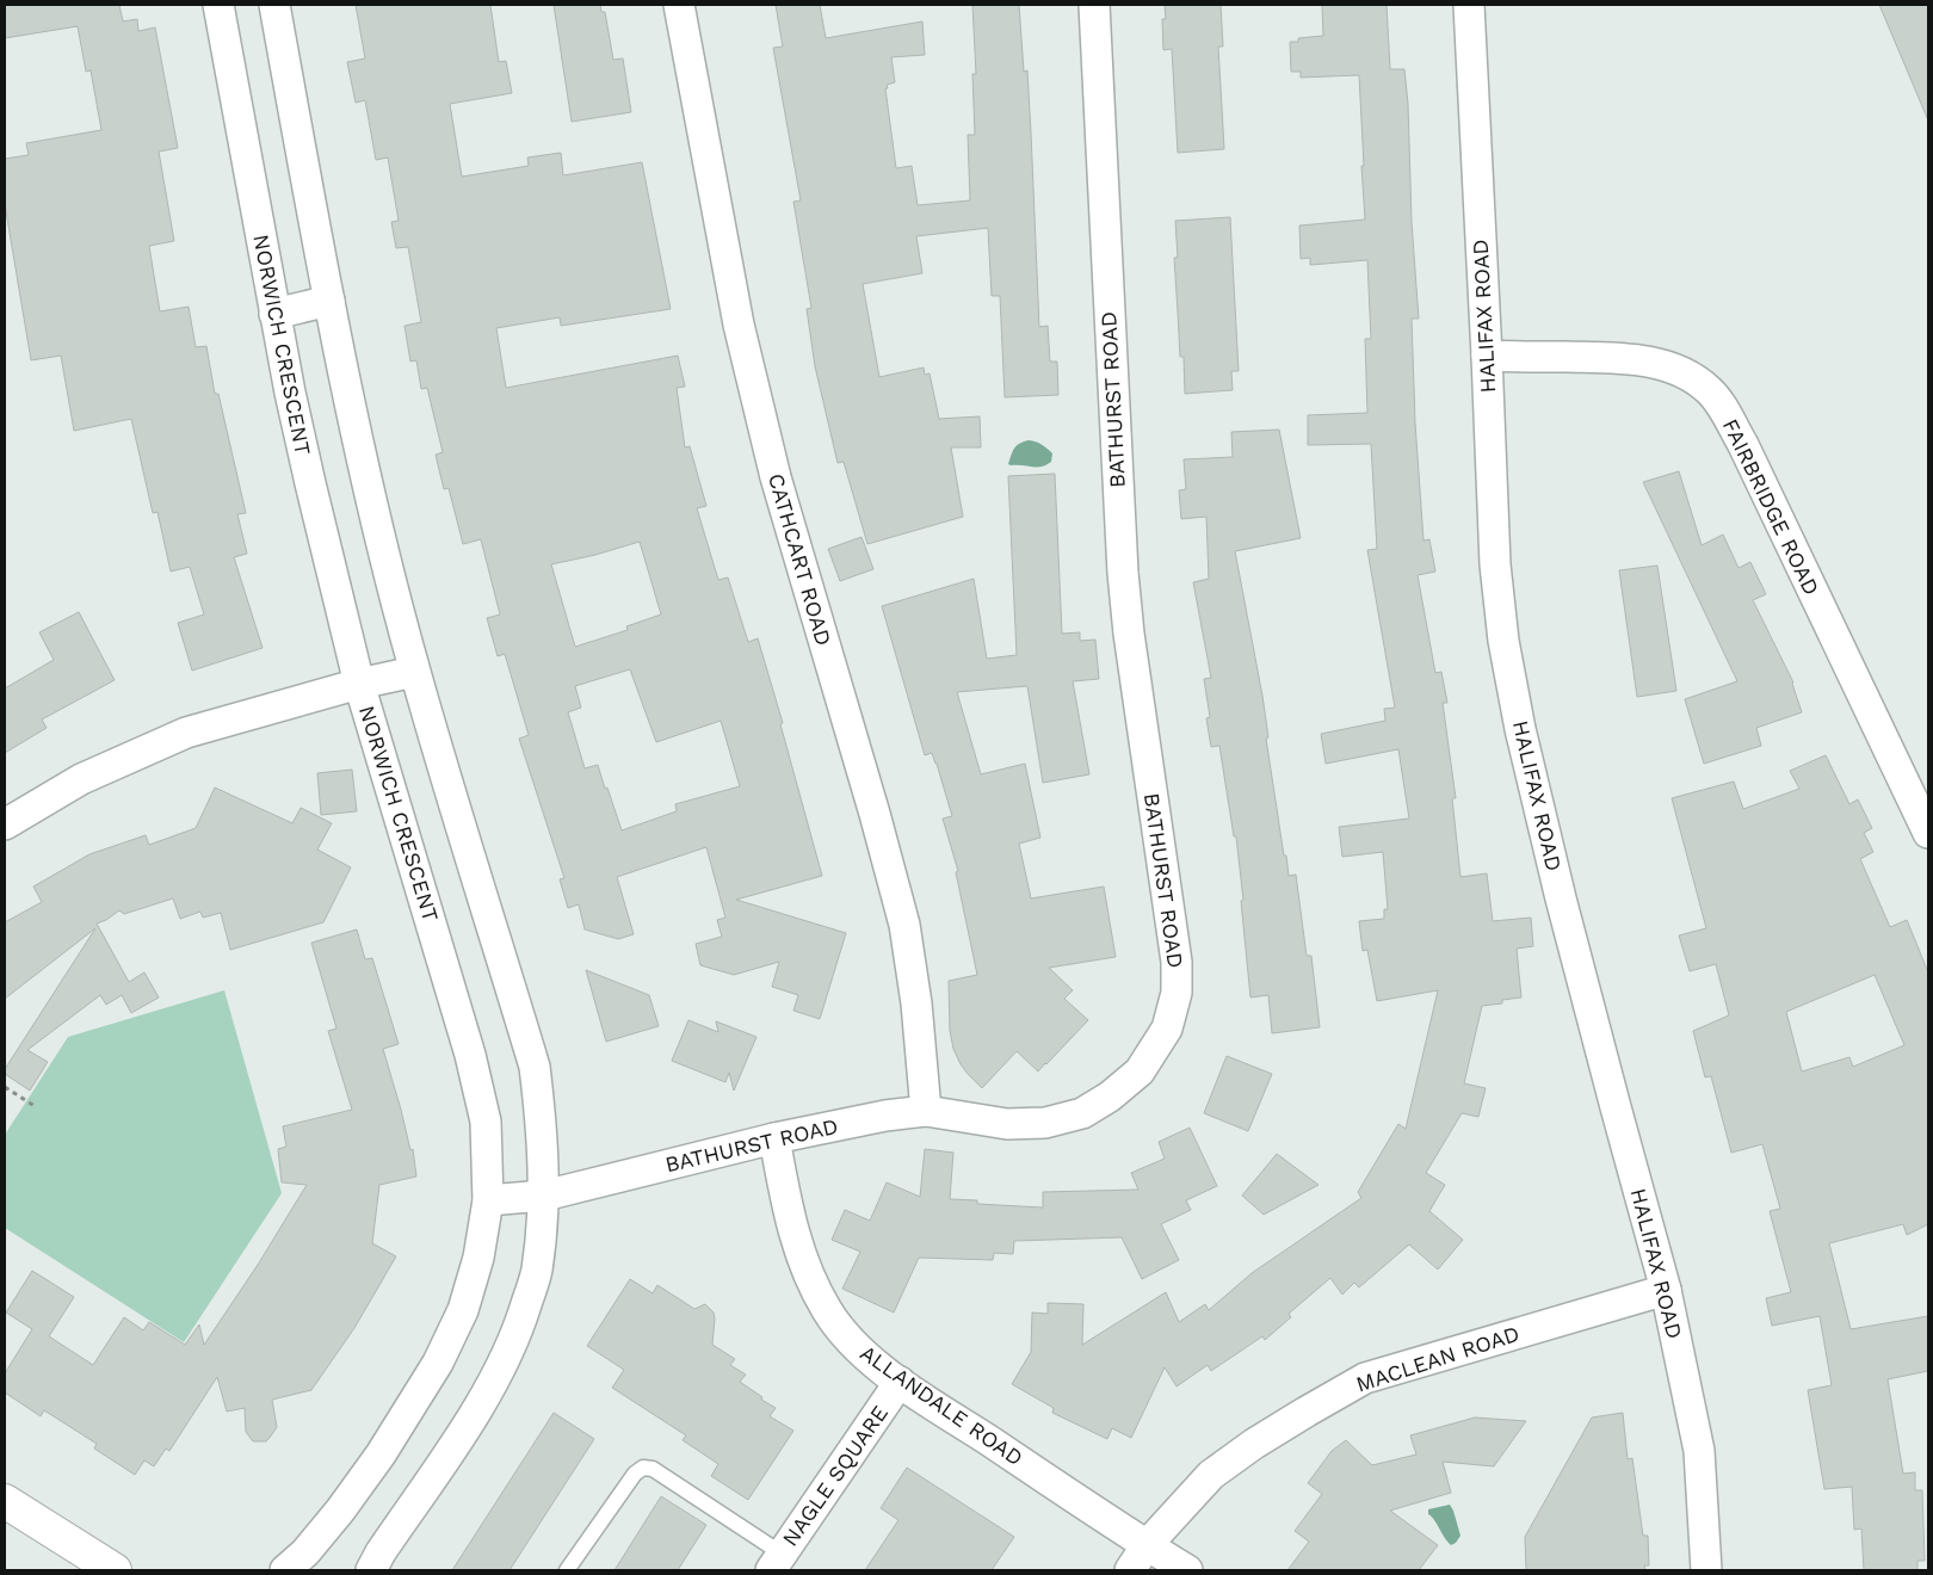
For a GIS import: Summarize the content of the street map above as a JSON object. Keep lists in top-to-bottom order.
{
  "streets": {
    "street": [
      "HALIFAX ROAD",
      "NORWICH CRESCENT",
      "BATHURST ROAD",
      "FAIRBRIDGE ROAD",
      "CATHCART ROAD",
      "MACLEAN ROAD",
      "ALLANDALE ROAD",
      "NAGLE SQUARE"
    ]
  },
  "crossings": [
    ["HALIFAX ROAD", "FAIRBRIDGE ROAD"],
    ["HALIFAX ROAD", "MACLEAN ROAD"],
    ["NORWICH CRESCENT", "BATHURST ROAD"],
    ["BATHURST ROAD", "CATHCART ROAD"],
    ["BATHURST ROAD", "ALLANDALE ROAD"],
    ["MACLEAN ROAD", "ALLANDALE ROAD"],
    ["ALLANDALE ROAD", "NAGLE SQUARE"]
  ]
}
